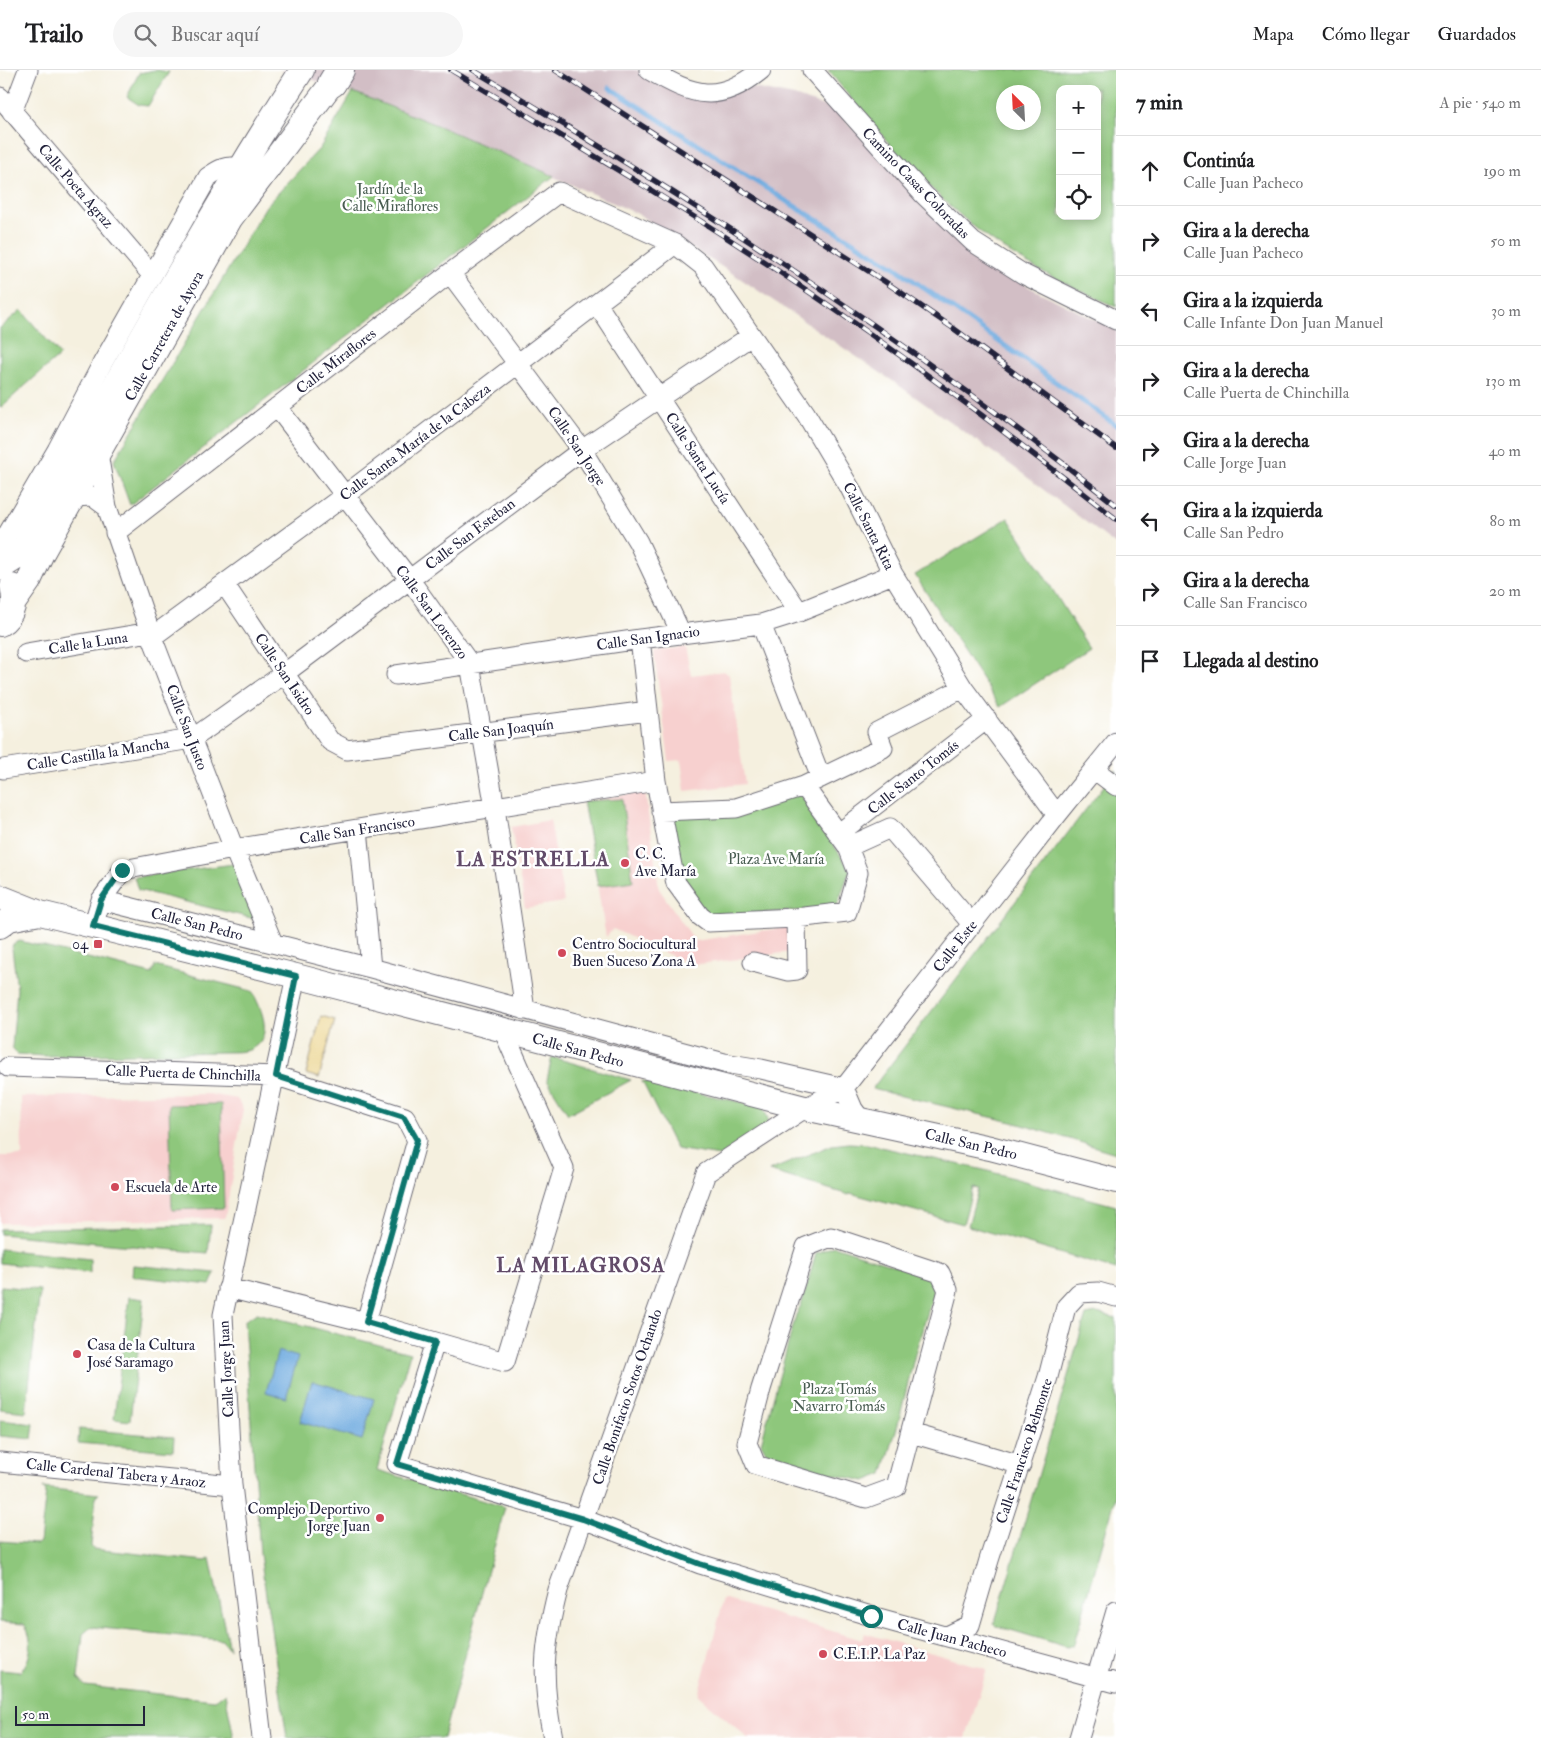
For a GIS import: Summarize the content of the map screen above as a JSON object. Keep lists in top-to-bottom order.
{
  "streets": {
    "main road": ["Calle Carretera de Ayora", "Calle San Pedro"],
    "street": [
      "Camino Casas Coloradas",
      "Calle Poeta Agraz",
      "Calle Miraflores",
      "Calle Santa María de la Cabeza",
      "Calle San Jorge",
      "Calle Santa Lucía",
      "Calle Santa Rita",
      "Calle San Esteban",
      "Calle San Lorenzo",
      "Calle San Ignacio",
      "Calle la Luna",
      "Calle San Isidro",
      "Calle San Justo",
      "Calle San Joaquín",
      "Calle Castilla la Mancha",
      "Calle Santo Tomás",
      "Calle San Francisco",
      "Calle Este",
      "Calle Puerta de Chinchilla",
      "Calle Jorge Juan",
      "Calle Bonifacio Sotos Ochando",
      "Calle Francisco Belmonte",
      "Calle Cardenal Tabera y Araoz",
      "Calle Juan Pacheco"
    ]
  },
  "crossings": [
    ["Calle Carretera de Ayora", "Calle San Justo"],
    ["Calle Miraflores", "Calle San Jorge"],
    ["Calle Miraflores", "Calle Santa Rita"],
    ["Calle Miraflores", "Calle San Lorenzo"],
    ["Calle Miraflores", "Calle San Justo"],
    ["Calle Santa María de la Cabeza", "Calle San Jorge"],
    ["Calle Santa María de la Cabeza", "Calle Santa Lucía"],
    ["Calle Santa María de la Cabeza", "Calle Santa Rita"],
    ["Calle Santa María de la Cabeza", "Calle San Lorenzo"],
    ["Calle Santa María de la Cabeza", "Calle la Luna"],
    ["Calle Santa María de la Cabeza", "Calle San Isidro"],
    ["Calle Santa María de la Cabeza", "Calle San Justo"],
    ["Calle San Jorge", "Calle San Esteban"],
    ["Calle San Jorge", "Calle San Ignacio"],
    ["Calle Santa Lucía", "Calle San Esteban"],
    ["Calle Santa Lucía", "Calle San Ignacio"],
    ["Calle Santa Rita", "Calle San Esteban"],
    ["Calle Santa Rita", "Calle San Ignacio"],
    ["Calle Santa Rita", "Calle Santo Tomás"],
    ["Calle Santa Rita", "Calle Este"],
    ["Calle San Esteban", "Calle San Lorenzo"],
    ["Calle San Esteban", "Calle San Isidro"],
    ["Calle San Esteban", "Calle San Justo"],
    ["Calle San Esteban", "Calle Castilla la Mancha"],
    ["Calle San Lorenzo", "Calle San Ignacio"],
    ["Calle San Lorenzo", "Calle San Joaquín"],
    ["Calle San Lorenzo", "Calle San Francisco"],
    ["Calle San Lorenzo", "Calle San Pedro"],
    ["Calle la Luna", "Calle San Justo"],
    ["Calle San Isidro", "Calle San Joaquín"],
    ["Calle San Justo", "Calle Castilla la Mancha"],
    ["Calle San Justo", "Calle San Francisco"],
    ["Calle San Justo", "Calle San Pedro"],
    ["Calle San Francisco", "Calle San Pedro"],
    ["Calle San Pedro", "Calle Este"],
    ["Calle San Pedro", "Calle Jorge Juan"],
    ["Calle San Pedro", "Calle Bonifacio Sotos Ochando"],
    ["Calle Este", "Calle Bonifacio Sotos Ochando"],
    ["Calle Puerta de Chinchilla", "Calle Jorge Juan"],
    ["Calle Jorge Juan", "Calle Cardenal Tabera y Araoz"],
    ["Calle Bonifacio Sotos Ochando", "Calle Juan Pacheco"],
    ["Calle Francisco Belmonte", "Calle Juan Pacheco"]
  ],
  "districts": ["LA ESTRELLA", "LA MILAGROSA"],
  "parks": ["Jardín de la Calle Miraflores", "Plaza Ave María", "Plaza Tomás Navarro Tomás"],
  "places": {
    "other": [
      "C. C. Ave María",
      "Centro Sociocultural Buen Suceso Zona A",
      "Escuela de Arte",
      "Casa de la Cultura José Saramago",
      "Complejo Deportivo Jorge Juan",
      "C.E.I.P. La Paz"
    ],
    "transit": ["04"]
  },
  "scale_bar": "50 m",
  "north": "top left",
  "page": {
    "header": "Trailo",
    "search": "Buscar aquí",
    "nav": ["Mapa", "Cómo llegar", "Guardados"],
    "heading": ["7 min", "A pie · 540 m"],
    "map_buttons": ["+", "−"],
    "list": [
      ["Continúa", "Calle Juan Pacheco", "190 m"],
      ["Gira a la derecha", "Calle Juan Pacheco", "50 m"],
      ["Gira a la izquierda", "Calle Infante Don Juan Manuel", "30 m"],
      ["Gira a la derecha", "Calle Puerta de Chinchilla", "130 m"],
      ["Gira a la derecha", "Calle Jorge Juan", "40 m"],
      ["Gira a la izquierda", "Calle San Pedro", "80 m"],
      ["Gira a la derecha", "Calle San Francisco", "20 m"],
      "Llegada al destino"
    ],
    "scale": "50 m"
  }
}
